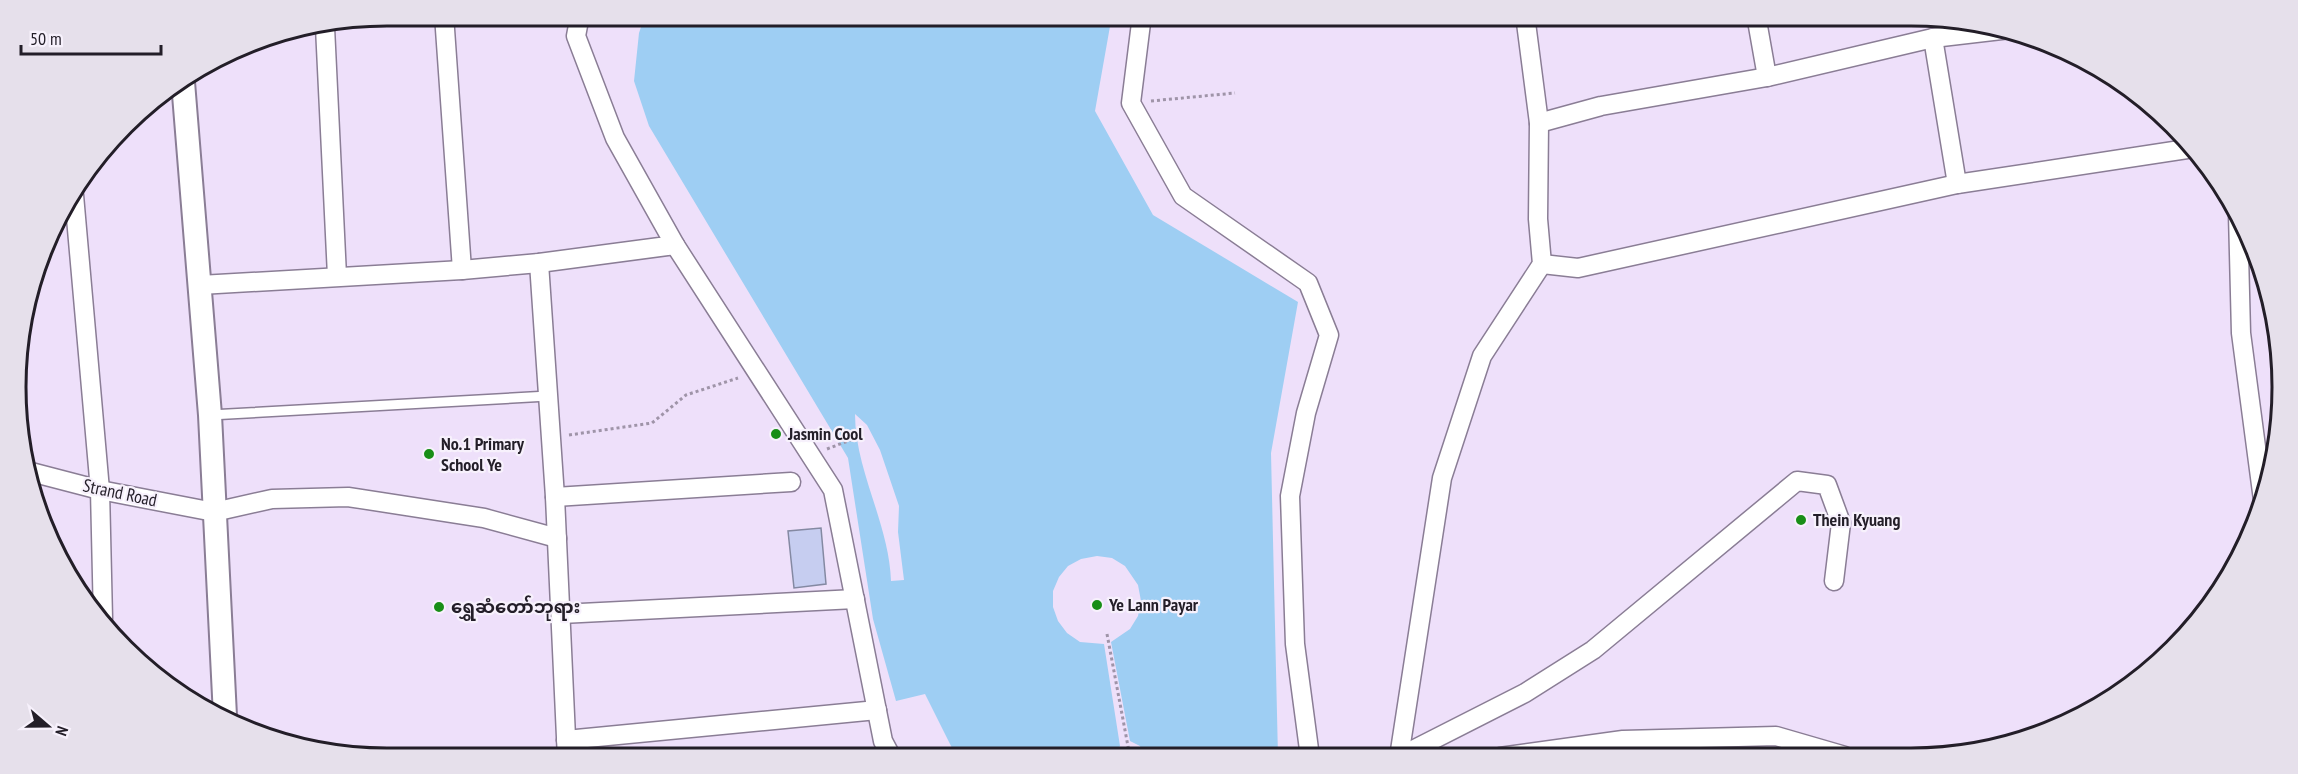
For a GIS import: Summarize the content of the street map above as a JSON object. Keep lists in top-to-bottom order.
{
  "streets": {
    "street": ["Strand Road"]
  },
  "places": [
    "Jasmin Cool",
    "No.1 Primary School Ye",
    "Thein Kyuang",
    "Ye Lann Payar",
    "ရွှေဆံတော်ဘုရား"
  ],
  "scale_bar": "50 m",
  "north": "right"
}
